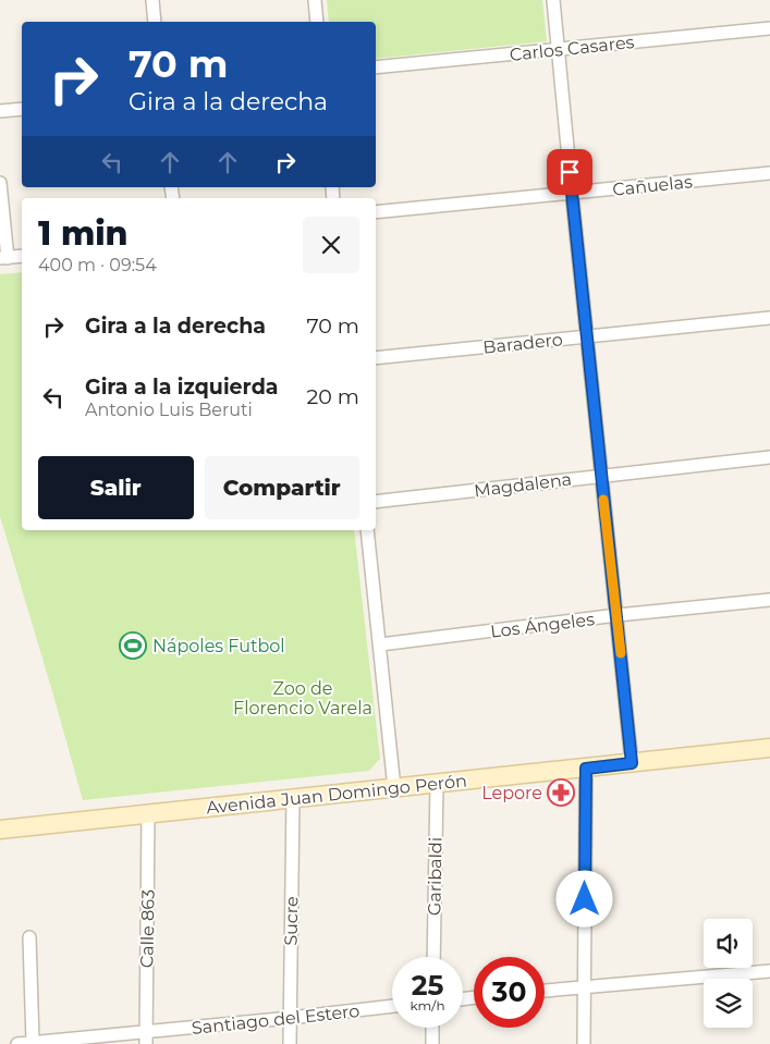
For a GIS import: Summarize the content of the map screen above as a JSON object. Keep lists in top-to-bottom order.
{
  "streets": {
    "main road": ["Avenida Juan Domingo Perón"],
    "street": [
      "Carlos Casares",
      "Cañuelas",
      "Baradero",
      "Magdalena",
      "Los Ángeles",
      "Garibaldi",
      "Sucre",
      "Calle 863",
      "Santiago del Estero"
    ]
  },
  "crossings": [
    ["Avenida Juan Domingo Perón", "Garibaldi"],
    ["Avenida Juan Domingo Perón", "Sucre"],
    ["Avenida Juan Domingo Perón", "Calle 863"],
    ["Sucre", "Santiago del Estero"],
    ["Calle 863", "Santiago del Estero"]
  ],
  "parks": ["Zoo de Florencio Varela"],
  "places": {
    "sports": ["Nápoles Futbol"],
    "pharmacy": ["Lepore"]
  },
  "page": {
    "turn": ["70 m", "Gira a la derecha"],
    "heading": ["1 min", "400 m · 09:54"],
    "list": [
      {
        "name": "Gira a la derecha",
        "value": "70 m"
      },
      {
        "name": "Gira a la izquierda",
        "note": "Antonio Luis Beruti",
        "value": "20 m"
      }
    ],
    "buttons": ["Salir", "Compartir"],
    "speed": "25 km/h",
    "limit": "30"
  }
}
